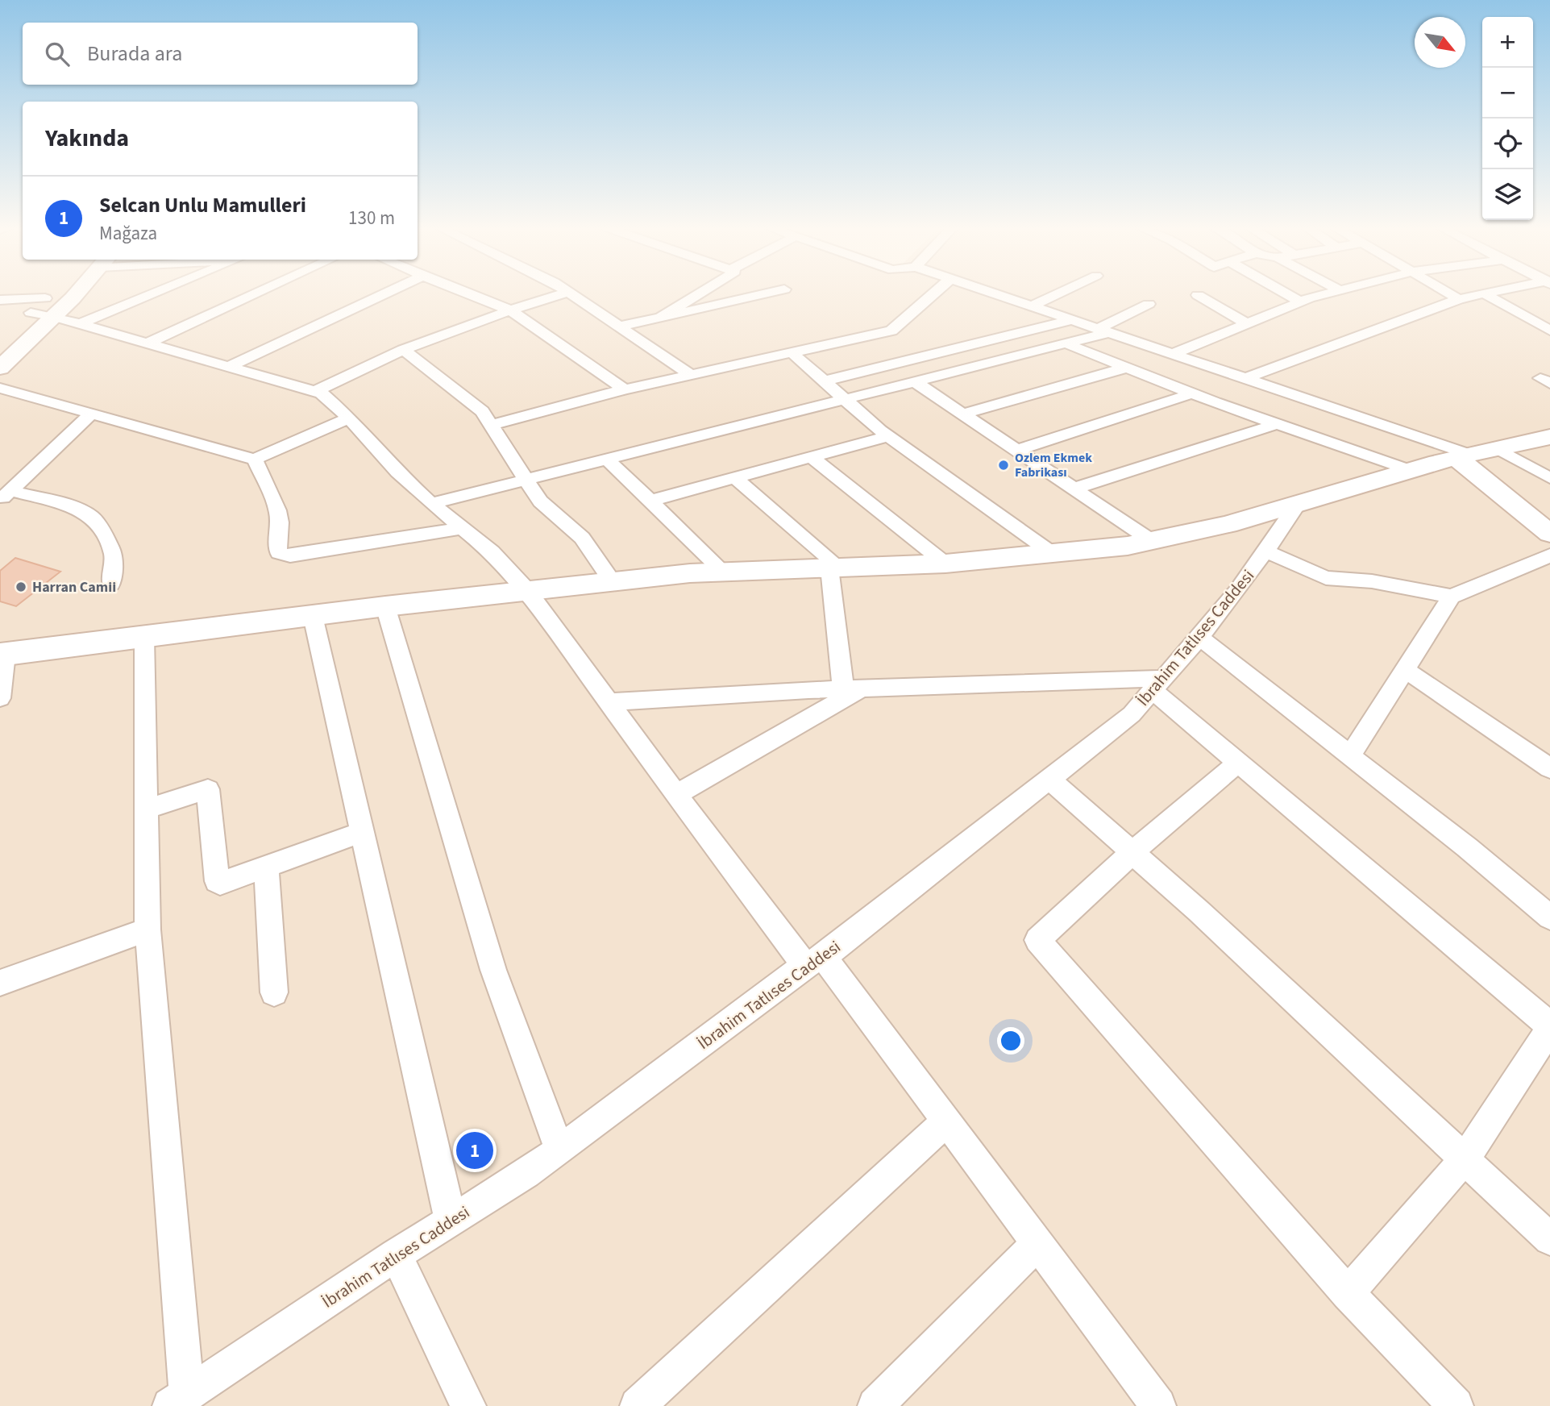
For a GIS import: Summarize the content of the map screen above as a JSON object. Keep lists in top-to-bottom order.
{
  "streets": {
    "street": ["İbrahim Tatlıses Caddesi"]
  },
  "places": ["Ozlem Ekmek Fabrikası", "Harran Camii"],
  "north": "bottom right",
  "page": {
    "map_buttons": ["+", "−"],
    "search": "Burada ara",
    "heading": "Yakında",
    "list": [
      {
        "mark": "1",
        "name": "Selcan Unlu Mamulleri",
        "note": "Mağaza",
        "value": "130 m"
      }
    ],
    "pins": "1"
  }
}
